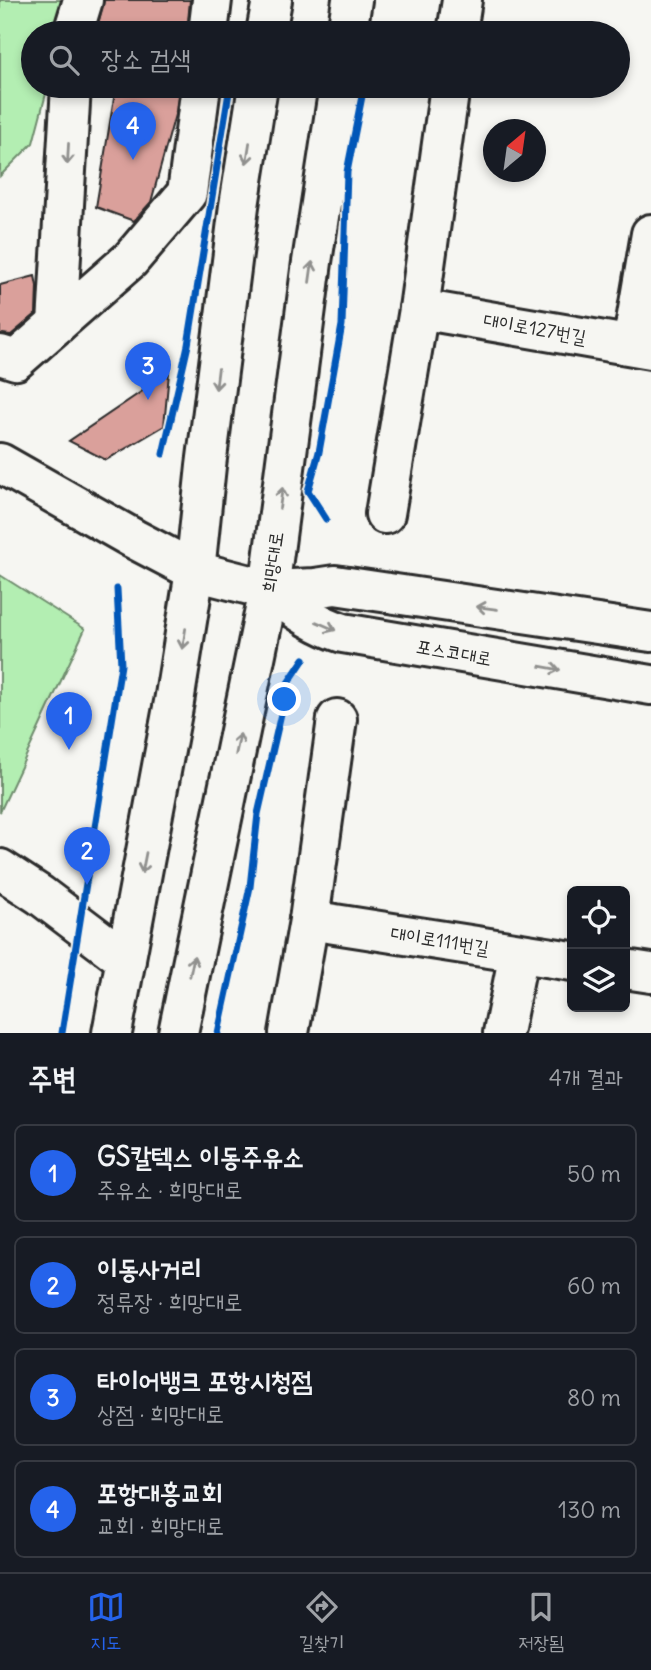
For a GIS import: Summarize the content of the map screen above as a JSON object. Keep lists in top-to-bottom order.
{
  "streets": {
    "main road": [
      "대이로127번길",
      "희망대로",
      "포스코대로",
      "대이로111번길"
    ]
  },
  "crossings": [
    ["희망대로", "포스코대로"]
  ],
  "north": "top right",
  "page": {
    "search": "장소 검색",
    "pins": [
      "4",
      "3",
      "1",
      "2"
    ],
    "heading": ["주변", "4개 결과"],
    "list": [
      {
        "mark": "1",
        "name": "GS칼텍스 이동주유소",
        "note": "주유소 · 희망대로",
        "value": "50 m"
      },
      {
        "mark": "2",
        "name": "이동사거리",
        "note": "정류장 · 희망대로",
        "value": "60 m"
      },
      {
        "mark": "3",
        "name": "타이어뱅크 포항시청점",
        "note": "상점 · 희망대로",
        "value": "80 m"
      },
      {
        "mark": "4",
        "name": "포항대흥교회",
        "note": "교회 · 희망대로",
        "value": "130 m"
      }
    ],
    "nav": ["지도", "길찾기", "저장됨"]
  }
}
